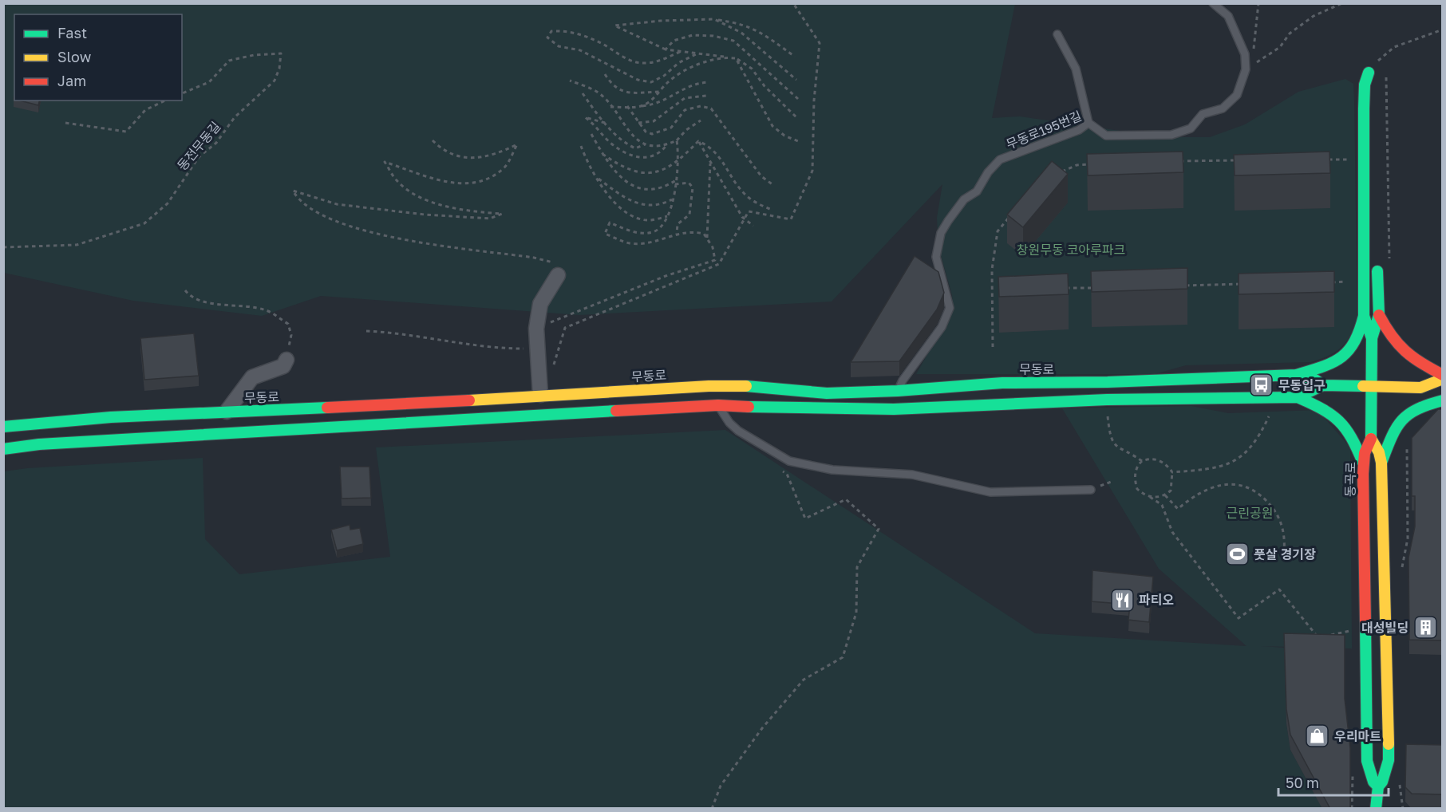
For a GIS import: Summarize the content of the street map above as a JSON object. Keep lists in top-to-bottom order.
{
  "streets": {
    "main road": ["무동로", "동곡로"],
    "lane": ["무동로195번길"],
    "path": ["동전무동길"]
  },
  "crossings": [
    ["무동로195번길", "무동로"]
  ],
  "parks": ["창원무동 코아루파크", "근린공원"],
  "places": {
    "bus stop": ["무동입구"],
    "sports": ["풋살 경기장"],
    "restaurant": ["파티오"],
    "building": ["대성빌딩"],
    "shop": ["우리마트"]
  },
  "legend": ["Fast", "Slow", "Jam"],
  "scale_bar": "50 m"
}
